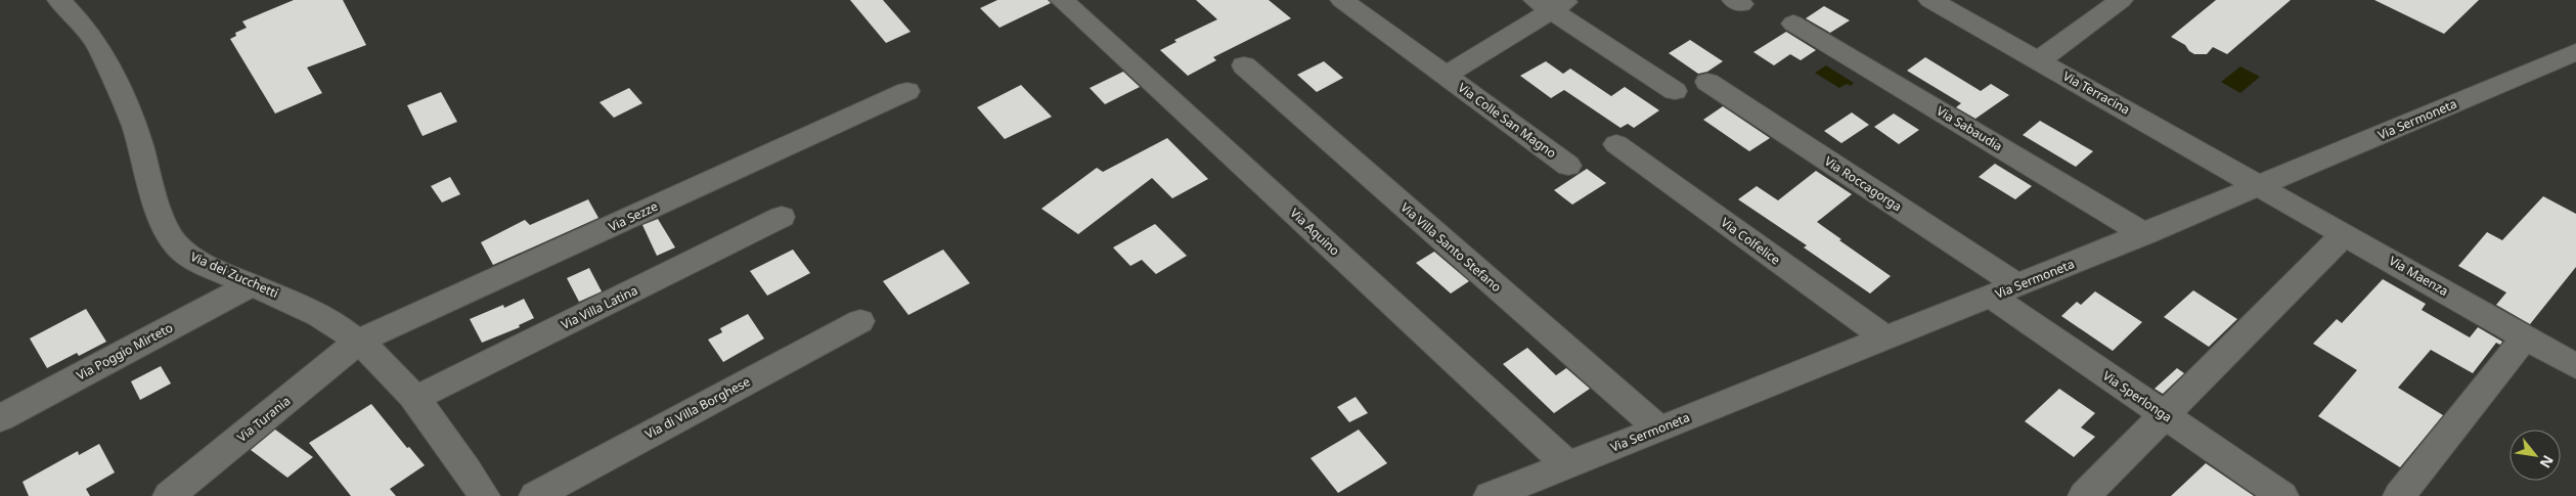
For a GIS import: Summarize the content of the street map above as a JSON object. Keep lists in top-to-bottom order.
{
  "streets": {
    "street": [
      "Via Terracina",
      "Via Sermoneta",
      "Via Colle San Magno",
      "Via Sabaudia",
      "Via Roccagorga",
      "Via Sezze",
      "Via Aquino",
      "Via Colfelice",
      "Via Villa Santo Stefano",
      "Via dei Zucchetti",
      "Via Maenza",
      "Via Villa Latina",
      "Via Poggio Mirteto",
      "Via Sperlonga",
      "Via di Villa Borghese",
      "Via Turania"
    ]
  },
  "crossings": [
    ["Via Terracina", "Via Sermoneta"],
    ["Via Terracina", "Via Maenza"],
    ["Via Sermoneta", "Via Sabaudia"],
    ["Via Sermoneta", "Via Roccagorga"],
    ["Via Sermoneta", "Via Aquino"],
    ["Via Sermoneta", "Via Colfelice"],
    ["Via Sermoneta", "Via Villa Santo Stefano"],
    ["Via Sermoneta", "Via Maenza"],
    ["Via Sermoneta", "Via Sperlonga"],
    ["Via Roccagorga", "Via Sperlonga"],
    ["Via Sezze", "Via dei Zucchetti"],
    ["Via Sezze", "Via Turania"],
    ["Via dei Zucchetti", "Via Villa Latina"],
    ["Via dei Zucchetti", "Via Poggio Mirteto"],
    ["Via dei Zucchetti", "Via Turania"]
  ],
  "north": "bottom right"
}
